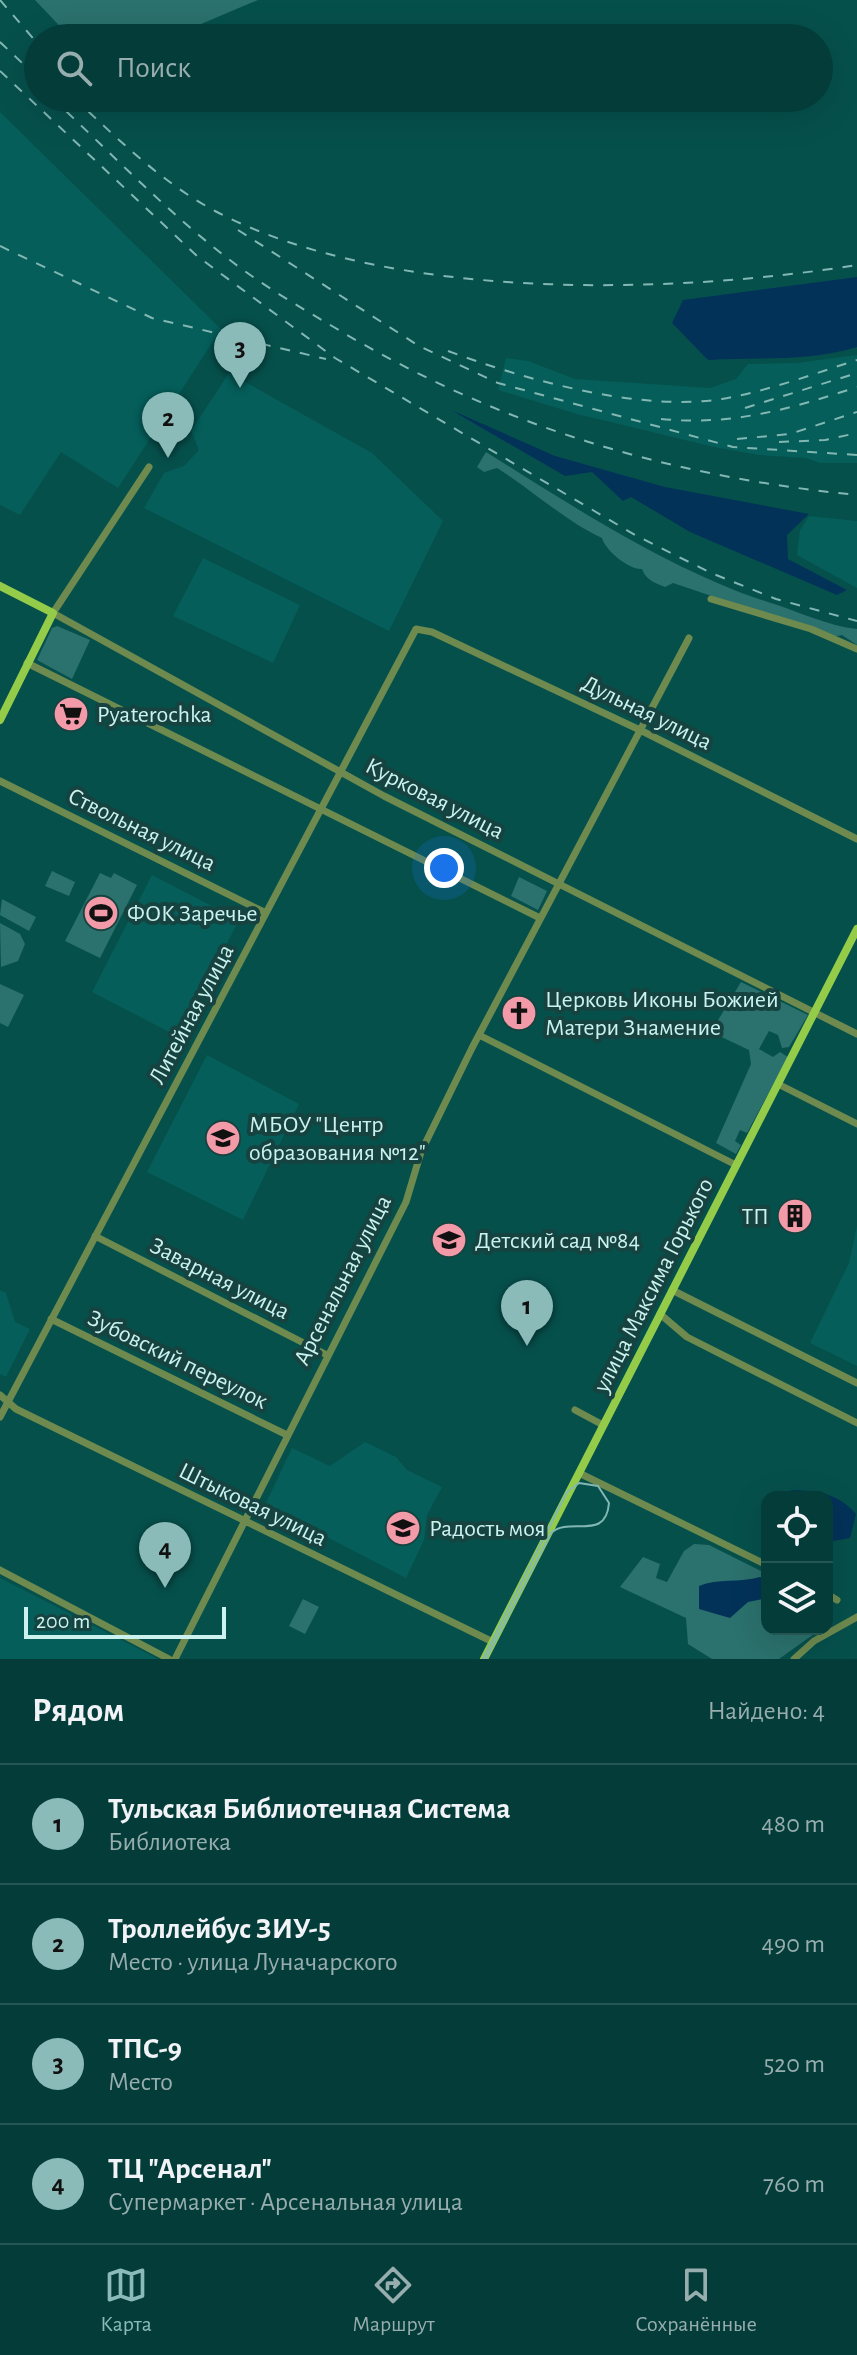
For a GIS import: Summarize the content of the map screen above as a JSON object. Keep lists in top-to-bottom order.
{
  "streets": {
    "main road": ["Курковая улица", "улица Максима Горького"],
    "street": [
      "Дульная улица",
      "Ствольная улица",
      "Литейная улица",
      "Заварная улица",
      "Арсенальная улица",
      "Зубовский переулок",
      "Штыковая улица"
    ]
  },
  "crossings": [
    ["Дульная улица", "Литейная улица"],
    ["Дульная улица", "Арсенальная улица"],
    ["Курковая улица", "Литейная улица"],
    ["Курковая улица", "Арсенальная улица"],
    ["Курковая улица", "улица Максима Горького"],
    ["Ствольная улица", "Литейная улица"],
    ["Литейная улица", "Заварная улица"],
    ["Литейная улица", "Зубовский переулок"],
    ["Литейная улица", "Штыковая улица"],
    ["Заварная улица", "Арсенальная улица"],
    ["Арсенальная улица", "Зубовский переулок"],
    ["Арсенальная улица", "Штыковая улица"],
    ["улица Максима Горького", "Штыковая улица"]
  ],
  "places": {
    "supermarket": ["Pyaterochka"],
    "sports": ["ФОК Заречье"],
    "church": ["Церковь Иконы Божией Матери Знамение"],
    "school or university": ["МБОУ \"Центр образования №12\"", "Детский сад №84", "Радость моя"],
    "building": ["ТП"]
  },
  "scale_bar": "200 m",
  "page": {
    "search": "Поиск",
    "pins": [
      "3",
      "2",
      "1",
      "4"
    ],
    "scale": "200 m",
    "heading": ["Рядом", "Найдено: 4"],
    "list": [
      {
        "mark": "1",
        "name": "Тульская Библиотечная Система",
        "note": "Библиотека",
        "value": "480 m"
      },
      {
        "mark": "2",
        "name": "Троллейбус ЗИУ-5",
        "note": "Место · улица Луначарского",
        "value": "490 m"
      },
      {
        "mark": "3",
        "name": "ТПС-9",
        "note": "Место",
        "value": "520 m"
      },
      {
        "mark": "4",
        "name": "ТЦ \"Арсенал\"",
        "note": "Супермаркет · Арсенальная улица",
        "value": "760 m"
      }
    ],
    "nav": ["Карта", "Маршрут", "Сохранённые"]
  }
}
